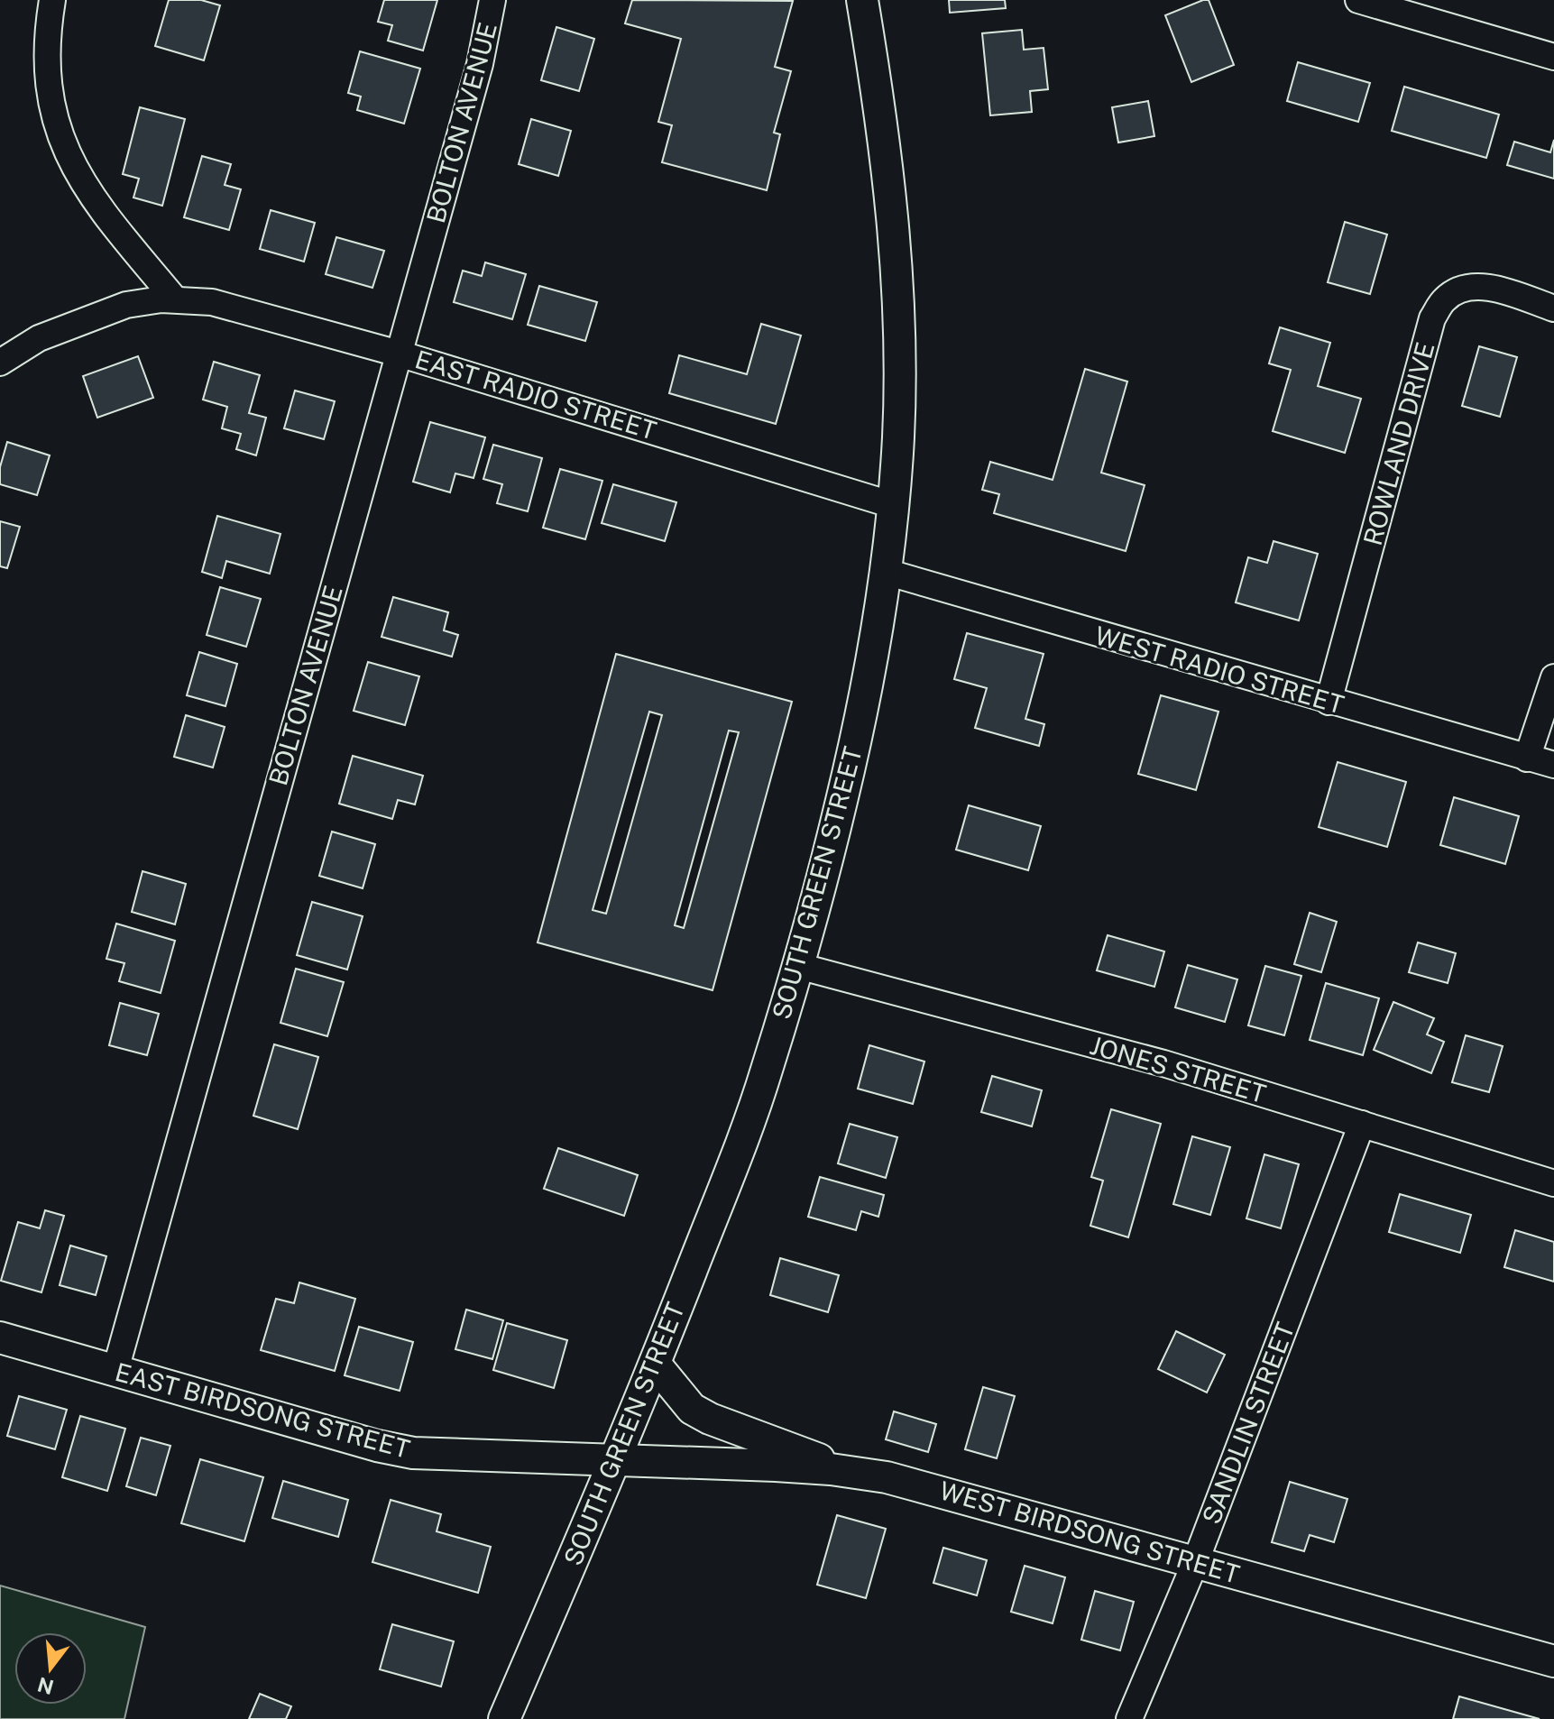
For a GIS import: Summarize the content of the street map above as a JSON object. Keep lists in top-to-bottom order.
{
  "streets": {
    "street": [
      "BOLTON AVENUE",
      "EAST RADIO STREET",
      "ROWLAND DRIVE",
      "WEST RADIO STREET",
      "SOUTH GREEN STREET",
      "JONES STREET",
      "EAST BIRDSONG STREET",
      "SANDLIN STREET",
      "WEST BIRDSONG STREET"
    ]
  },
  "crossings": [
    ["BOLTON AVENUE", "EAST RADIO STREET"],
    ["BOLTON AVENUE", "EAST BIRDSONG STREET"],
    ["EAST RADIO STREET", "SOUTH GREEN STREET"],
    ["ROWLAND DRIVE", "WEST RADIO STREET"],
    ["WEST RADIO STREET", "SOUTH GREEN STREET"],
    ["SOUTH GREEN STREET", "JONES STREET"],
    ["SOUTH GREEN STREET", "EAST BIRDSONG STREET"],
    ["SOUTH GREEN STREET", "WEST BIRDSONG STREET"],
    ["JONES STREET", "SANDLIN STREET"],
    ["EAST BIRDSONG STREET", "WEST BIRDSONG STREET"],
    ["SANDLIN STREET", "WEST BIRDSONG STREET"]
  ],
  "north": "bottom"
}
